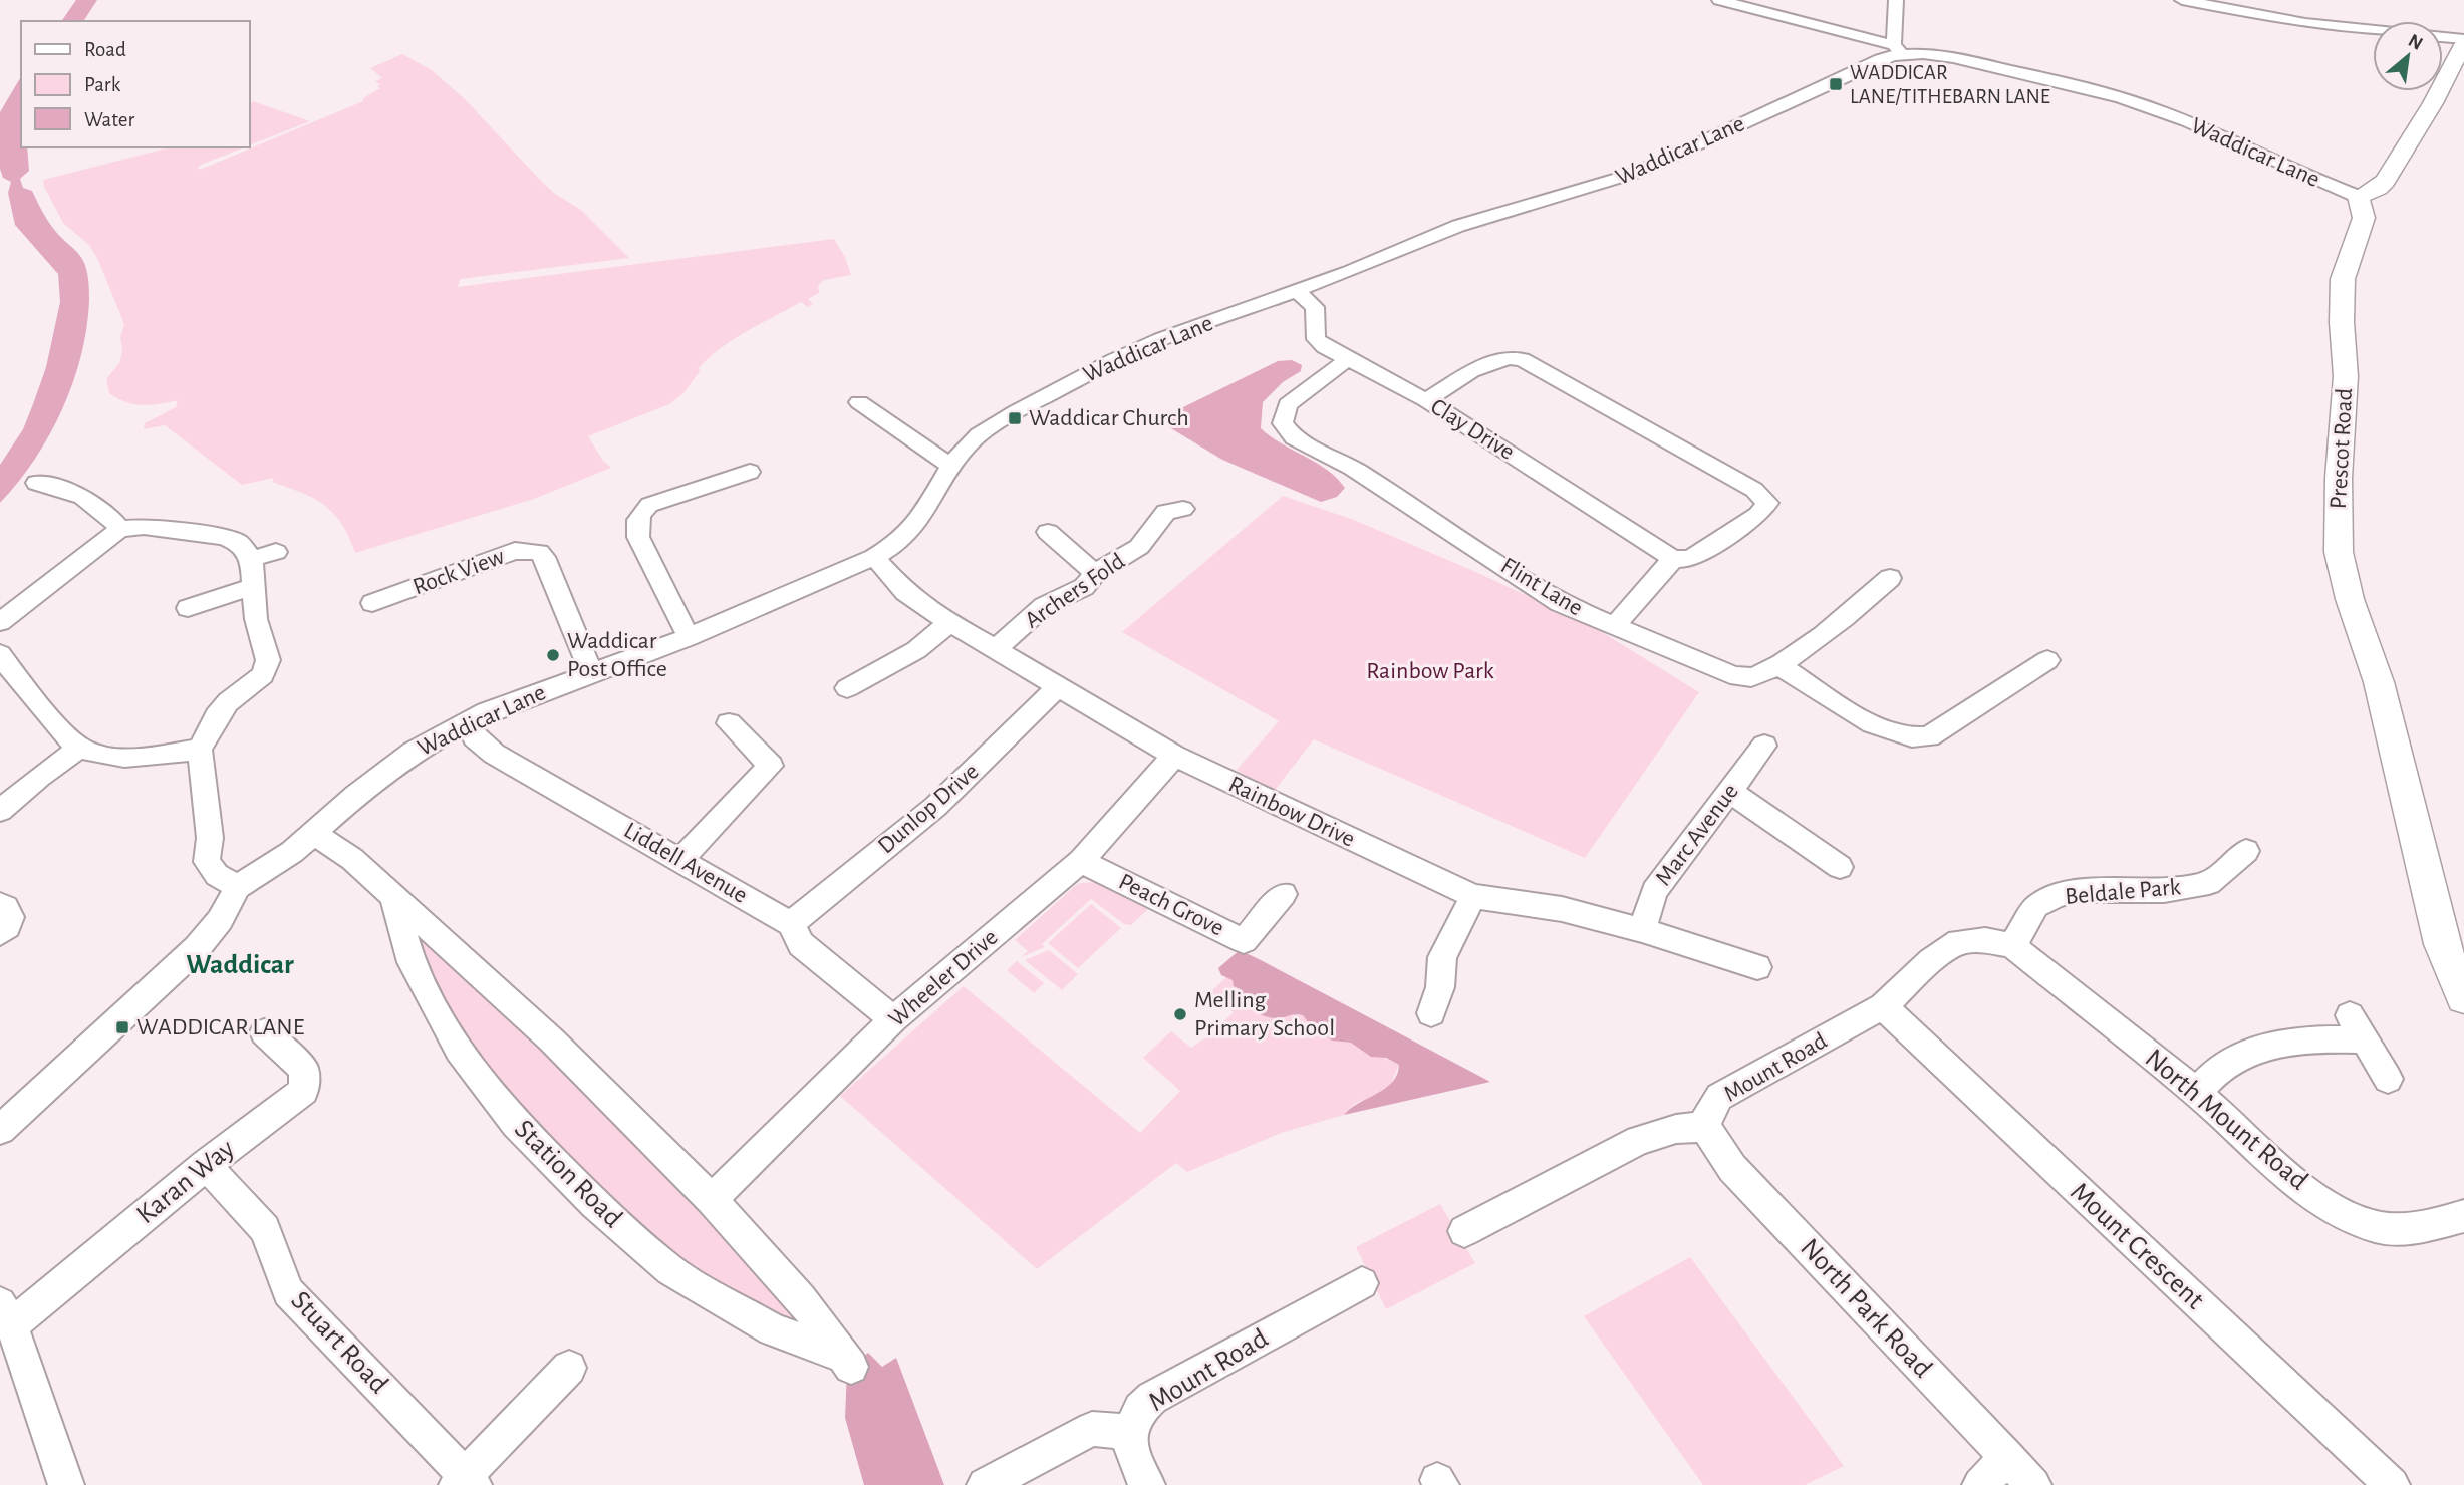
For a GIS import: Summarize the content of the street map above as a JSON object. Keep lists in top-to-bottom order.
{
  "streets": {
    "main road": ["Prescot Road"],
    "street": [
      "Waddicar Lane",
      "Clay Drive",
      "Rock View",
      "Flint Lane",
      "Archers Fold",
      "Dunlop Drive",
      "Rainbow Drive",
      "Marc Avenue",
      "Liddell Avenue",
      "Beldale Park",
      "Peach Grove",
      "Wheeler Drive",
      "Mount Road",
      "North Mount Road",
      "Station Road",
      "Karan Way",
      "Mount Crescent",
      "North Park Road",
      "Stuart Road"
    ]
  },
  "crossings": [
    ["Waddicar Lane", "Clay Drive"],
    ["Waddicar Lane", "Prescot Road"],
    ["Waddicar Lane", "Rock View"],
    ["Waddicar Lane", "Rainbow Drive"],
    ["Waddicar Lane", "Liddell Avenue"],
    ["Waddicar Lane", "Station Road"],
    ["Clay Drive", "Flint Lane"],
    ["Archers Fold", "Rainbow Drive"],
    ["Dunlop Drive", "Rainbow Drive"],
    ["Dunlop Drive", "Liddell Avenue"],
    ["Rainbow Drive", "Marc Avenue"],
    ["Rainbow Drive", "Wheeler Drive"],
    ["Liddell Avenue", "Wheeler Drive"],
    ["Beldale Park", "Mount Road"],
    ["Beldale Park", "North Mount Road"],
    ["Peach Grove", "Wheeler Drive"],
    ["Wheeler Drive", "Station Road"],
    ["Mount Road", "North Mount Road"],
    ["Mount Road", "Mount Crescent"],
    ["Mount Road", "North Park Road"],
    ["Karan Way", "Stuart Road"]
  ],
  "districts": ["Waddicar"],
  "parks": ["Rainbow Park"],
  "places": {
    "transit": ["WADDICAR LANE/TITHEBARN LANE", "Waddicar Church", "WADDICAR LANE"],
    "other": ["Waddicar Post Office", "Melling Primary School"]
  },
  "legend": ["Road", "Park", "Water"],
  "north": "top right"
}
